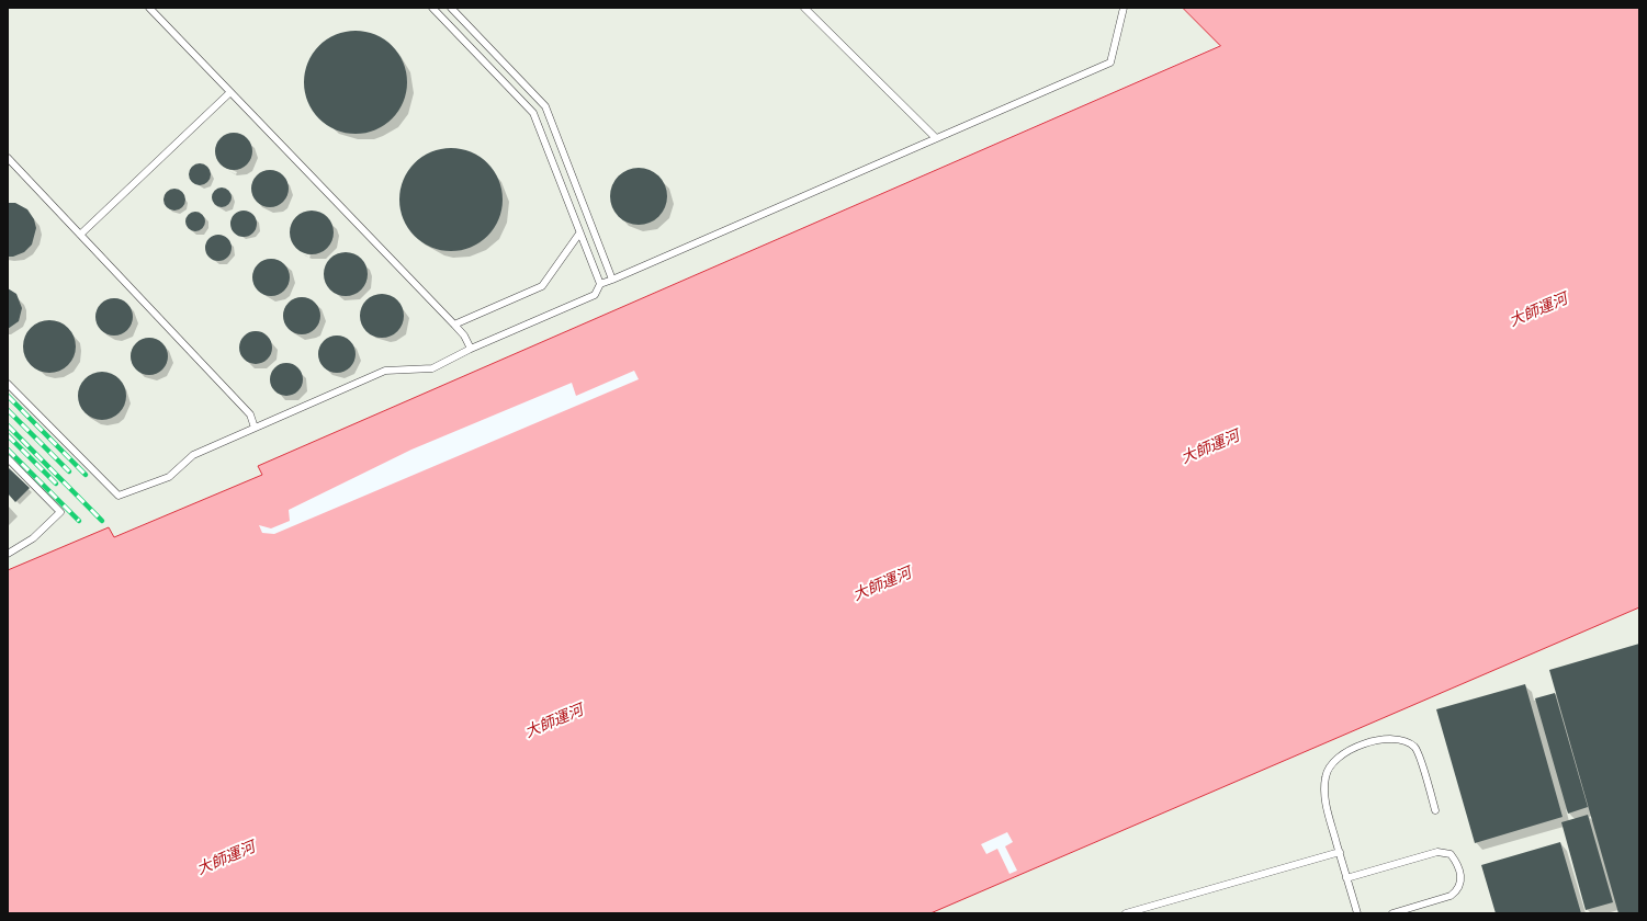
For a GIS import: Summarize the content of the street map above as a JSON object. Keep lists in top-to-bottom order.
{
  "water": ["大師運河"]
}
